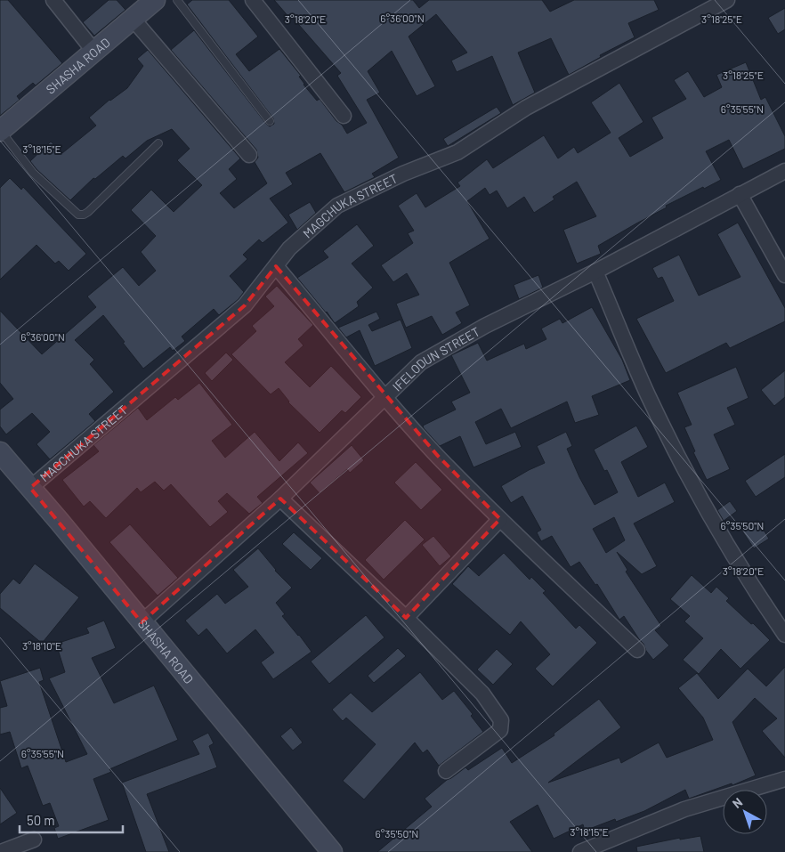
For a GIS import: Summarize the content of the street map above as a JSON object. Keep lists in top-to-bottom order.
{
  "streets": {
    "street": ["SHASHA ROAD", "MAGCHUKA STREET", "IFELODUN STREET"]
  },
  "crossings": [
    ["SHASHA ROAD", "MAGCHUKA STREET"],
    ["SHASHA ROAD", "IFELODUN STREET"]
  ],
  "scale_bar": "50 m",
  "north": "top left",
  "coordinates": [
    "6°36'00\"N",
    "3°18'20\"E",
    "3°18'25\"E",
    "6°35'55\"N",
    "3°18'15\"E",
    "6°35'50\"N",
    "3°18'10\"E"
  ]
}
